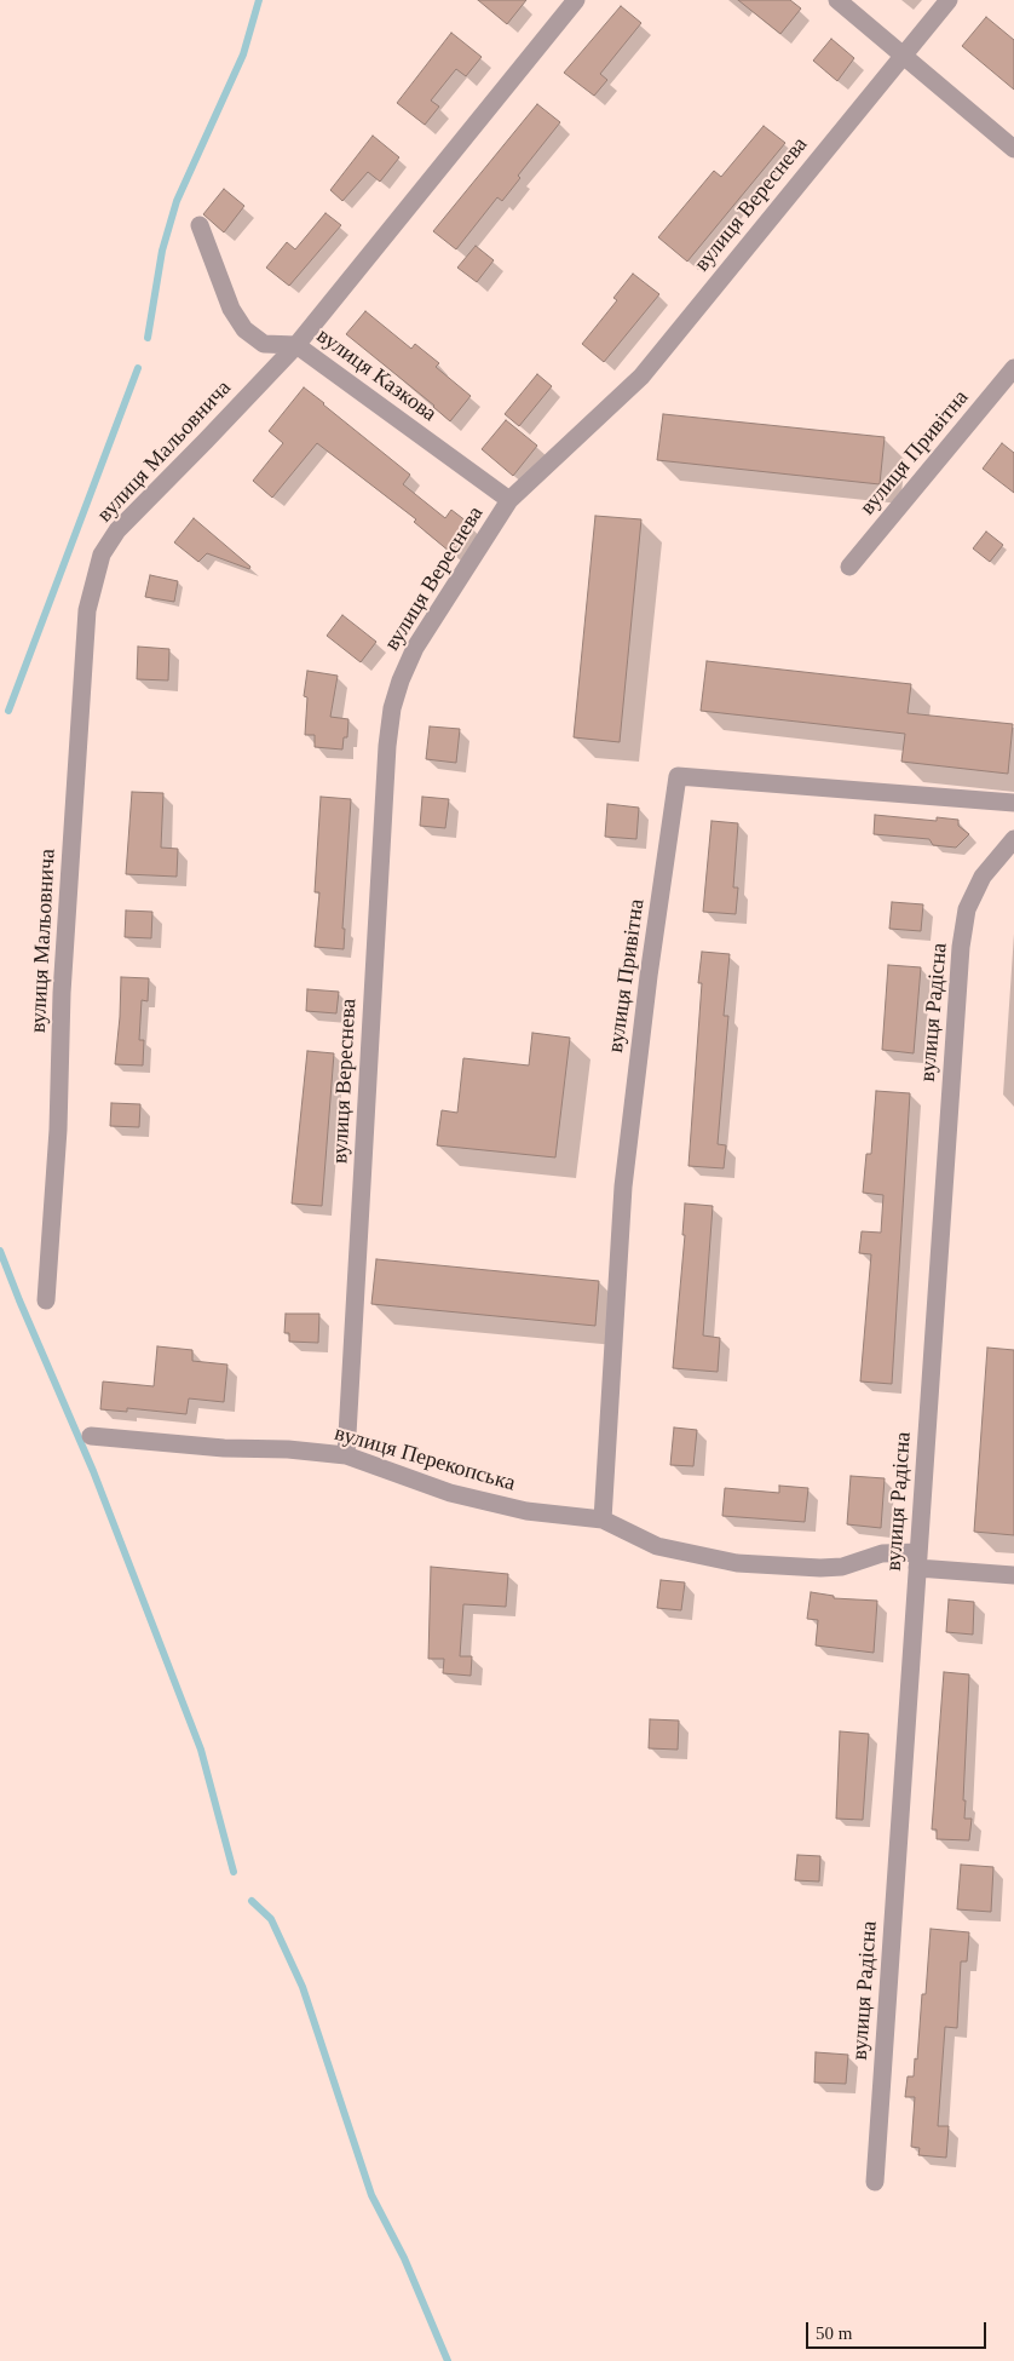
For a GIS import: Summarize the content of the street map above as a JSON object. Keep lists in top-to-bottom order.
{
  "streets": {
    "street": [
      "вулиця Вереснева",
      "вулиця Казкова",
      "вулиця Мальовнича",
      "вулиця Привітна",
      "вулиця Радісна",
      "вулиця Перекопська"
    ]
  },
  "crossings": [
    ["вулиця Вереснева", "вулиця Казкова"],
    ["вулиця Вереснева", "вулиця Перекопська"],
    ["вулиця Казкова", "вулиця Мальовнича"],
    ["вулиця Привітна", "вулиця Перекопська"],
    ["вулиця Радісна", "вулиця Перекопська"]
  ],
  "scale_bar": "50 m"
}
